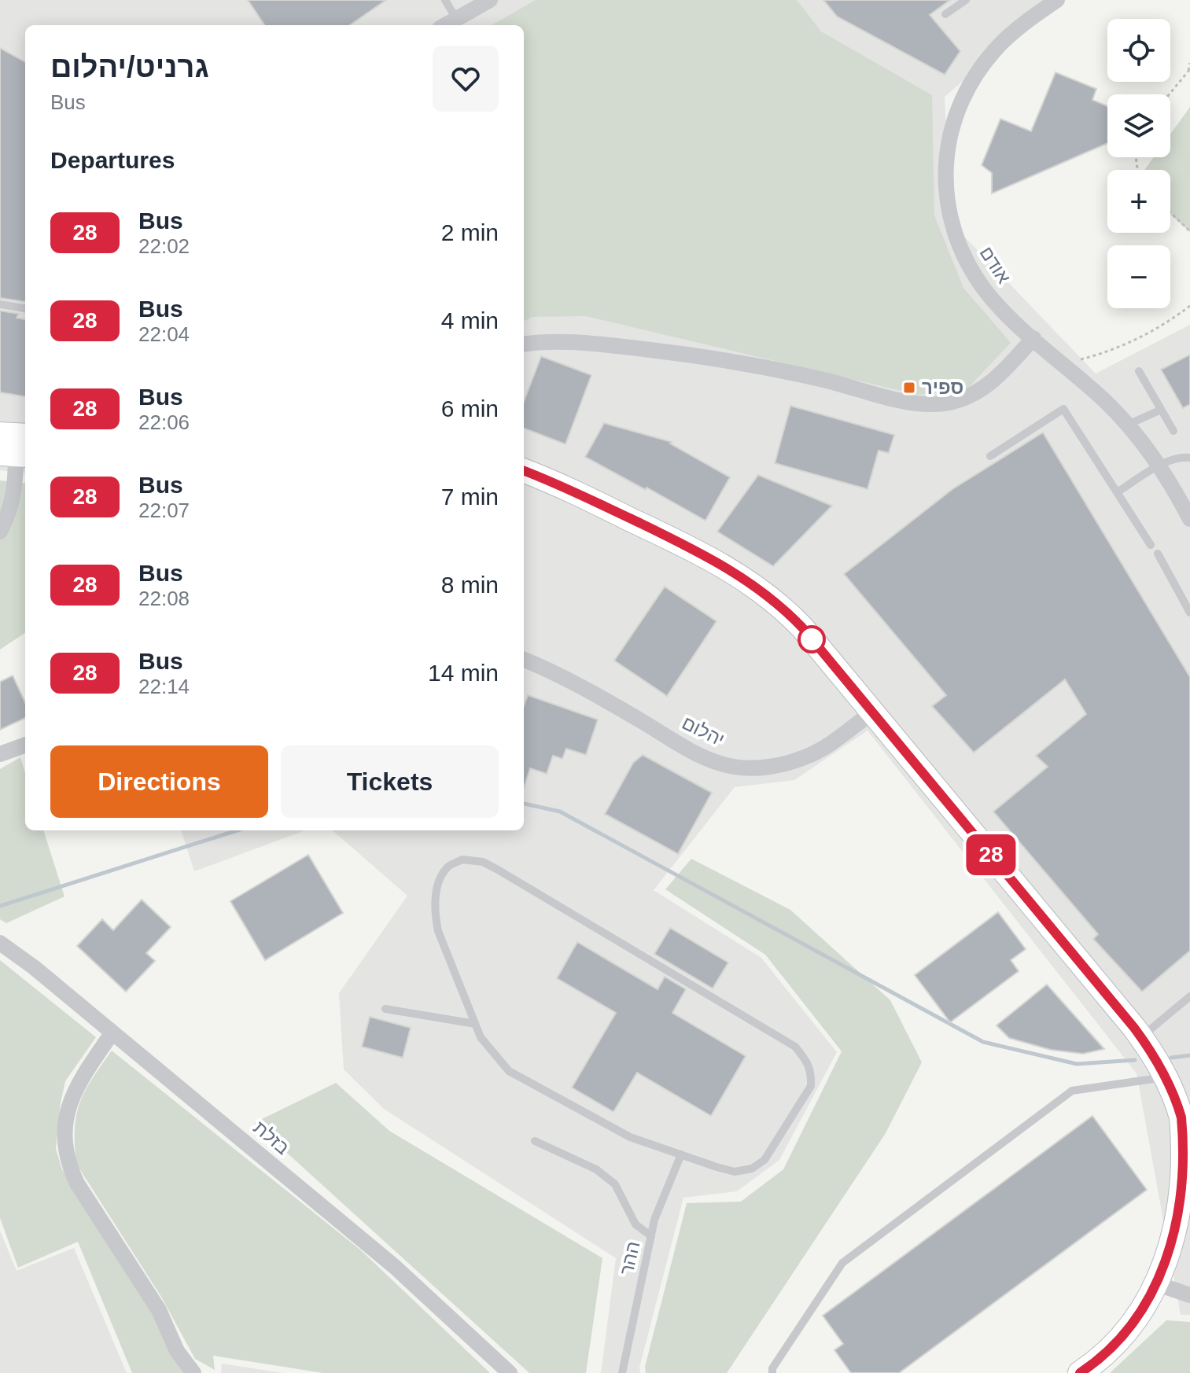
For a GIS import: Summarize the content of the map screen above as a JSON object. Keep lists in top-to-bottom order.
{
  "streets": {
    "street": ["אודם", "יהלום", "בזלת"],
    "lane": ["ההר"]
  },
  "places": {
    "transit": ["ספיר"]
  },
  "lines": ["bus line 28"],
  "page": {
    "on_map": "28",
    "map_buttons": ["+", "−"],
    "heading": [
      ["גרניט/יהלום", "Bus"],
      "Departures"
    ],
    "list": [
      {
        "mark": "28",
        "name": "Bus",
        "note": "22:02",
        "value": "2 min"
      },
      {
        "mark": "28",
        "name": "Bus",
        "note": "22:04",
        "value": "4 min"
      },
      {
        "mark": "28",
        "name": "Bus",
        "note": "22:06",
        "value": "6 min"
      },
      {
        "mark": "28",
        "name": "Bus",
        "note": "22:07",
        "value": "7 min"
      },
      {
        "mark": "28",
        "name": "Bus",
        "note": "22:08",
        "value": "8 min"
      },
      {
        "mark": "28",
        "name": "Bus",
        "note": "22:14",
        "value": "14 min"
      }
    ],
    "buttons": ["Directions", "Tickets"]
  }
}
